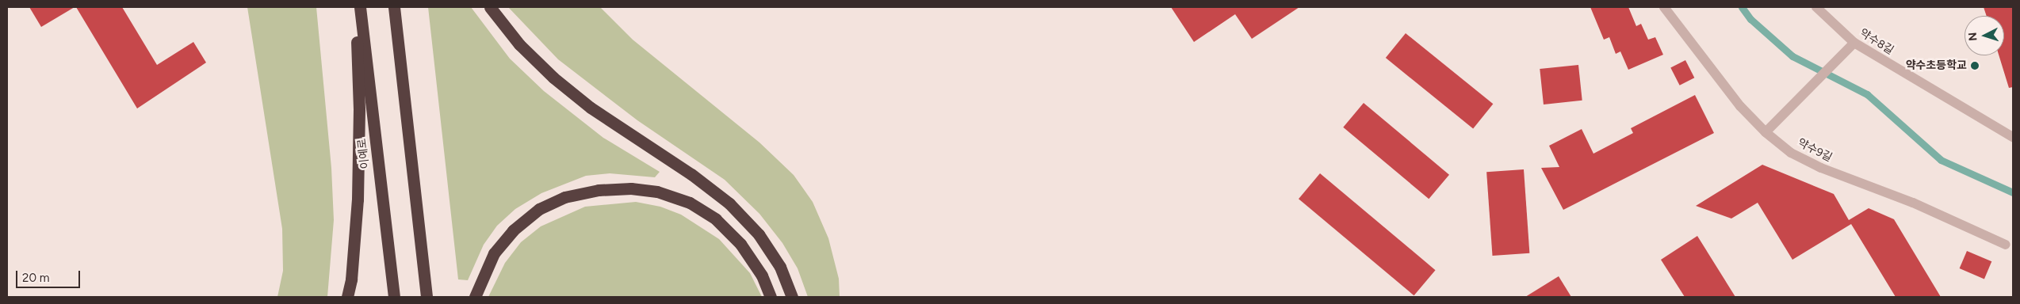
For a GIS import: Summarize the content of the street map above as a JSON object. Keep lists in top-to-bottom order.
{
  "streets": {
    "highway": ["이예로"],
    "street": ["약수8길", "약수9길"]
  },
  "places": ["약수초등학교"],
  "scale_bar": "20 m",
  "north": "left"
}
